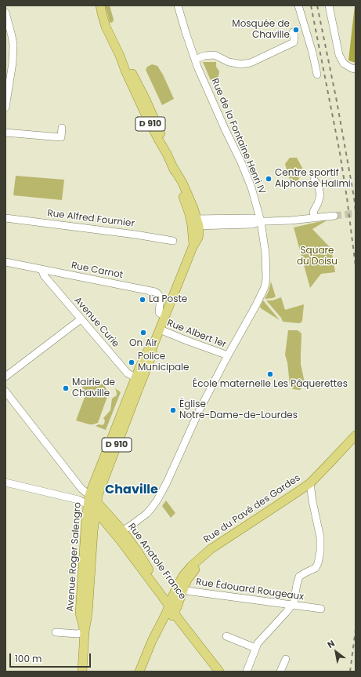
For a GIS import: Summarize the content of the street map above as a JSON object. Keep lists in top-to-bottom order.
{
  "streets": {
    "main road": [
      "D 910",
      "Rue du Pavé des Gardes",
      "Avenue Roger Salengro",
      "Rue Anatole France"
    ],
    "street": [
      "Rue de la Fontaine Henri IV",
      "Rue Alfred Fournier",
      "Rue Carnot",
      "Avenue Curie",
      "Rue Albert 1er",
      "Rue Édouard Rougeaux"
    ]
  },
  "crossings": [
    ["Rue de la Fontaine Henri IV", "Rue Albert 1er"],
    ["Rue de la Fontaine Henri IV", "Rue Anatole France"],
    ["Rue Carnot", "Avenue Curie"],
    ["Rue Carnot", "Avenue Roger Salengro"],
    ["Avenue Curie", "Avenue Roger Salengro"],
    ["Rue Albert 1er", "Avenue Roger Salengro"],
    ["Rue du Pavé des Gardes", "Rue Anatole France"],
    ["Rue du Pavé des Gardes", "Rue Édouard Rougeaux"],
    ["Avenue Roger Salengro", "Rue Anatole France"]
  ],
  "districts": ["Chaville"],
  "parks": ["Square du Doisu"],
  "places": [
    "Mosquée de Chaville",
    "Centre sportif Alphonse Halimi",
    "La Poste",
    "On Air",
    "Police Municipale",
    "École maternelle Les Pâquerettes",
    "Mairie de Chaville",
    "Église Notre-Dame-de-Lourdes"
  ],
  "scale_bar": "100 m",
  "north": "top left"
}
